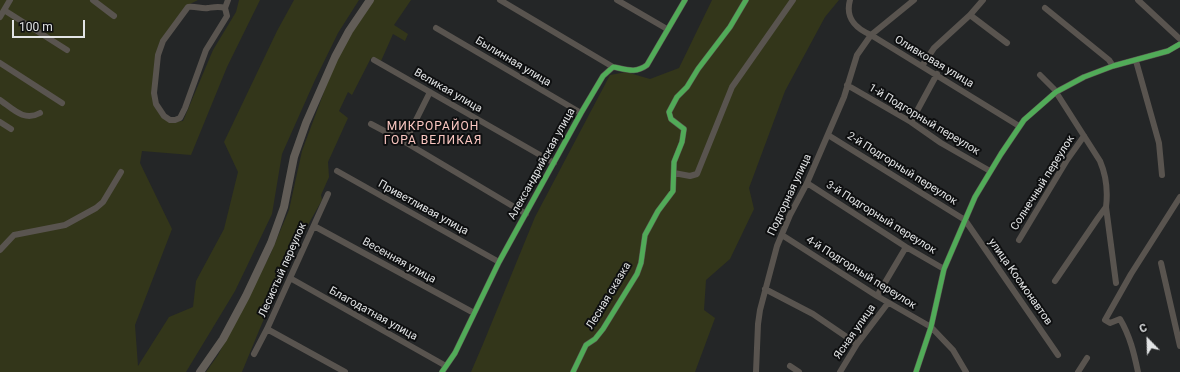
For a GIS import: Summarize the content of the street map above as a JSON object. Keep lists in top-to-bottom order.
{
  "streets": {
    "street": [
      "Былинная улица",
      "Оливковая улица",
      "Великая улица",
      "1-й Подгорный переулок",
      "Александрийская улица",
      "2-й Подгорный переулок",
      "Солнечный переулок",
      "Подгорная улица",
      "Приветливая улица",
      "3-й Подгорный переулок",
      "Весенняя улица",
      "Лесистый переулок",
      "4-й Подгорный переулок",
      "улица Космонавтов",
      "Лесная сказка",
      "Благодатная улица",
      "Ясная улица"
    ]
  },
  "crossings": [
    ["Былинная улица", "Александрийская улица"],
    ["Оливковая улица", "Подгорная улица"],
    ["Великая улица", "Александрийская улица"],
    ["1-й Подгорный переулок", "Подгорная улица"],
    ["Александрийская улица", "Приветливая улица"],
    ["Александрийская улица", "Весенняя улица"],
    ["Александрийская улица", "Благодатная улица"],
    ["2-й Подгорный переулок", "Подгорная улица"],
    ["2-й Подгорный переулок", "улица Космонавтов"],
    ["Подгорная улица", "3-й Подгорный переулок"],
    ["Подгорная улица", "4-й Подгорный переулок"],
    ["Весенняя улица", "Лесистый переулок"],
    ["Лесистый переулок", "Благодатная улица"],
    ["4-й Подгорный переулок", "Ясная улица"]
  ],
  "districts": ["МИКРОРАЙОН ГОРА ВЕЛИКАЯ"],
  "scale_bar": "100 m",
  "north": "top left"
}
